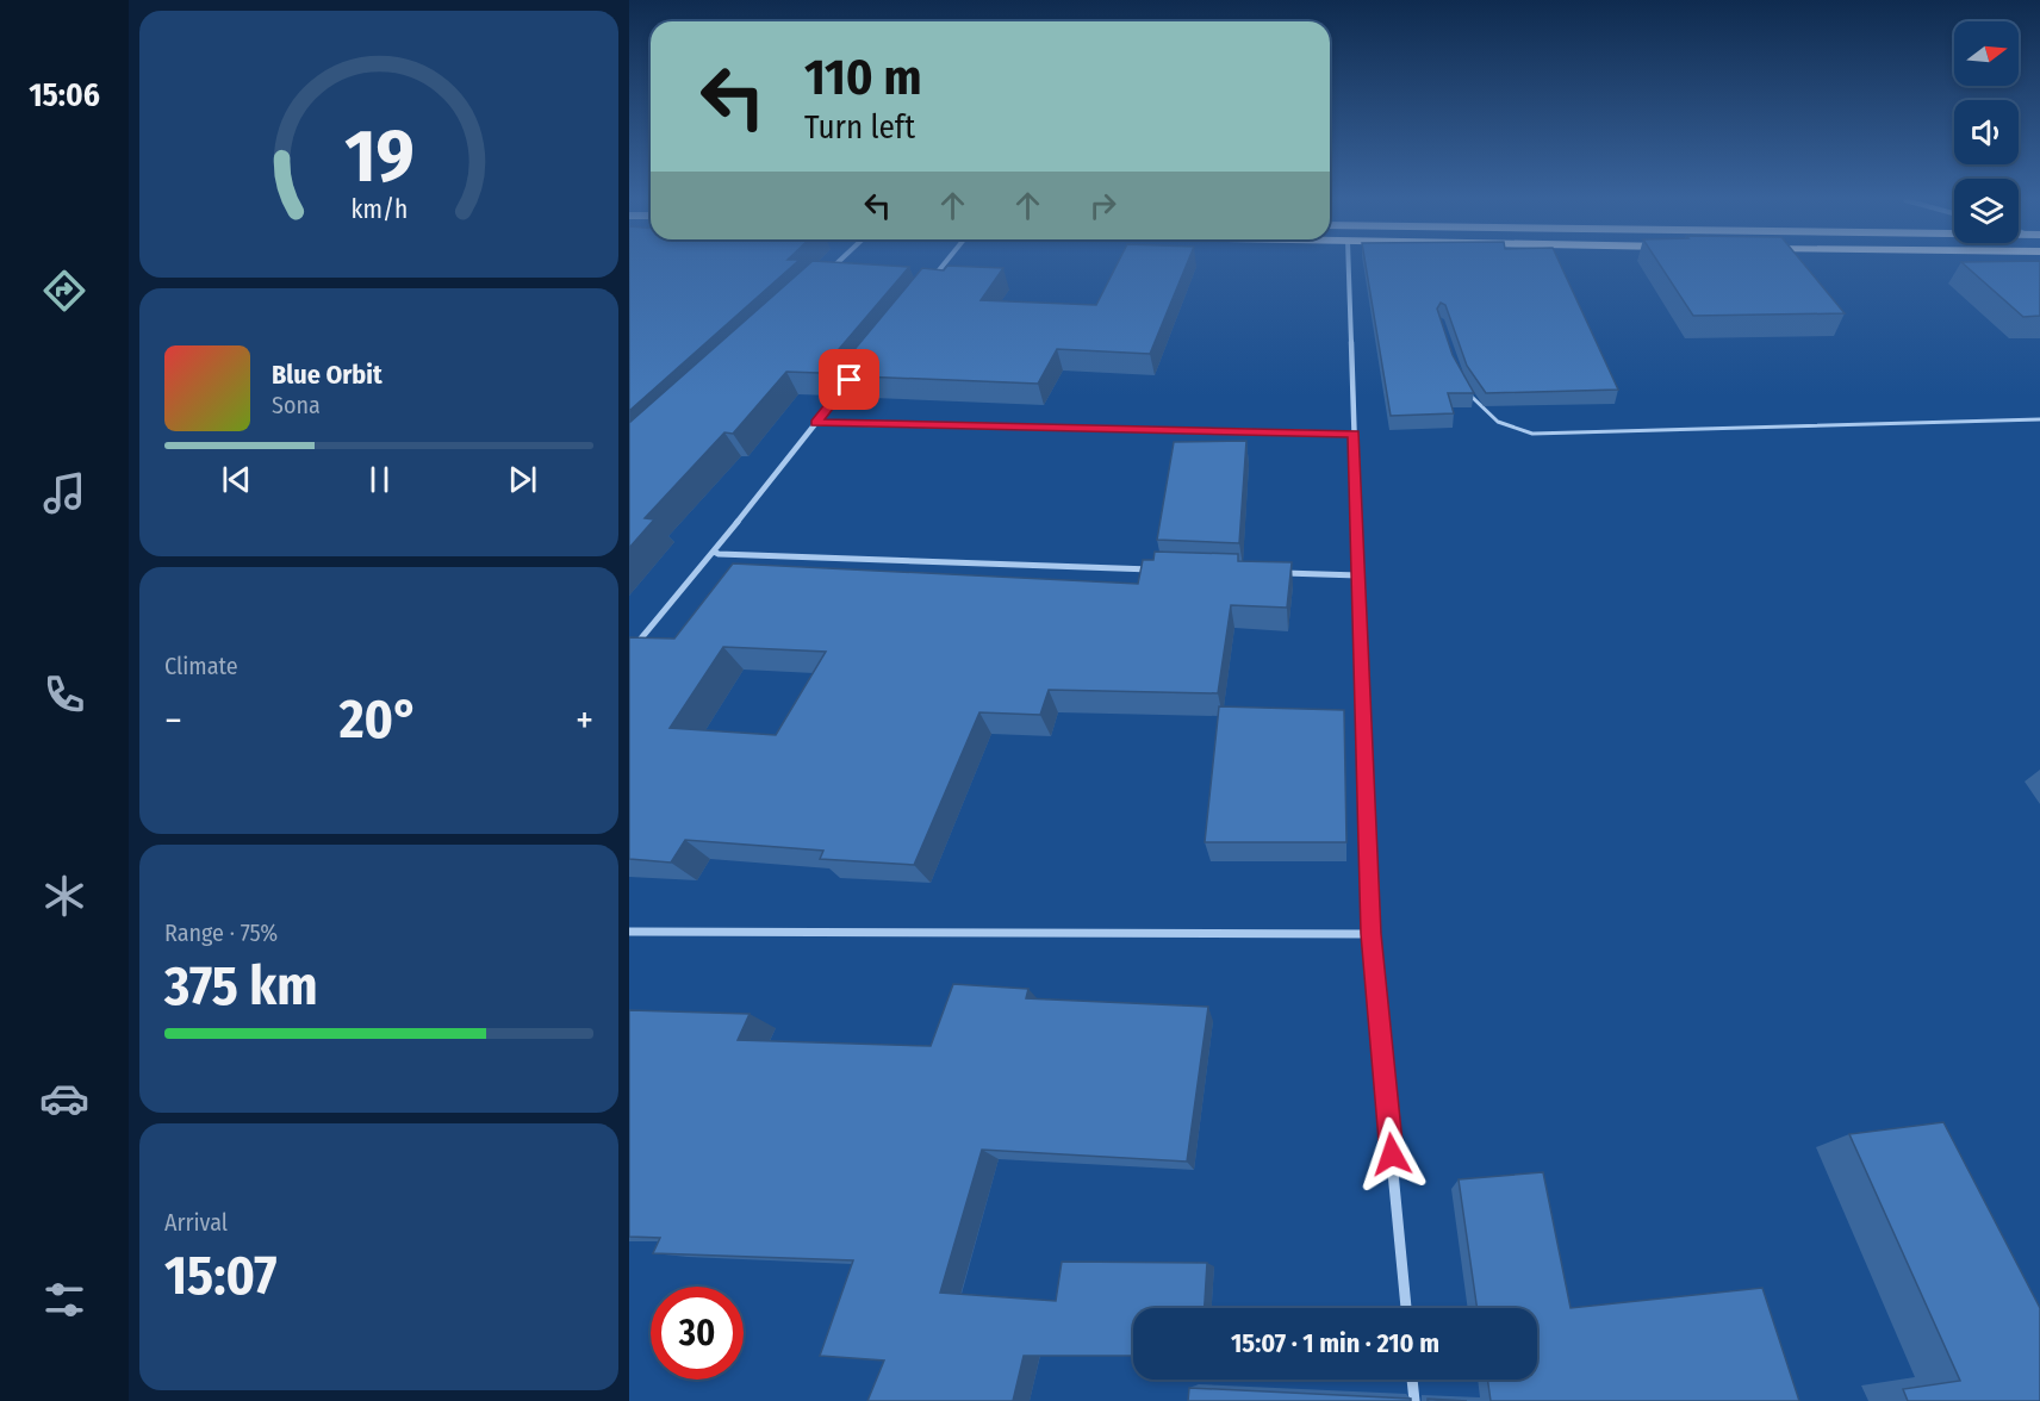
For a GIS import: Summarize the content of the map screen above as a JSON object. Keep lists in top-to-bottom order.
{
  "north": "right",
  "page": {
    "tabs": "15:06",
    "turn": ["110 m", "Turn left"],
    "song": ["Blue Orbit", "Sona"],
    "tile": [
      "Climate",
      ["Range · 75%", "375 km"],
      ["Arrival", "15:07"]
    ],
    "heat": ["−", "20°", "+"],
    "limit": "30",
    "trip": "15:07 · 1 min · 210 m",
    "gauge": ["19", "km/h"]
  }
}
